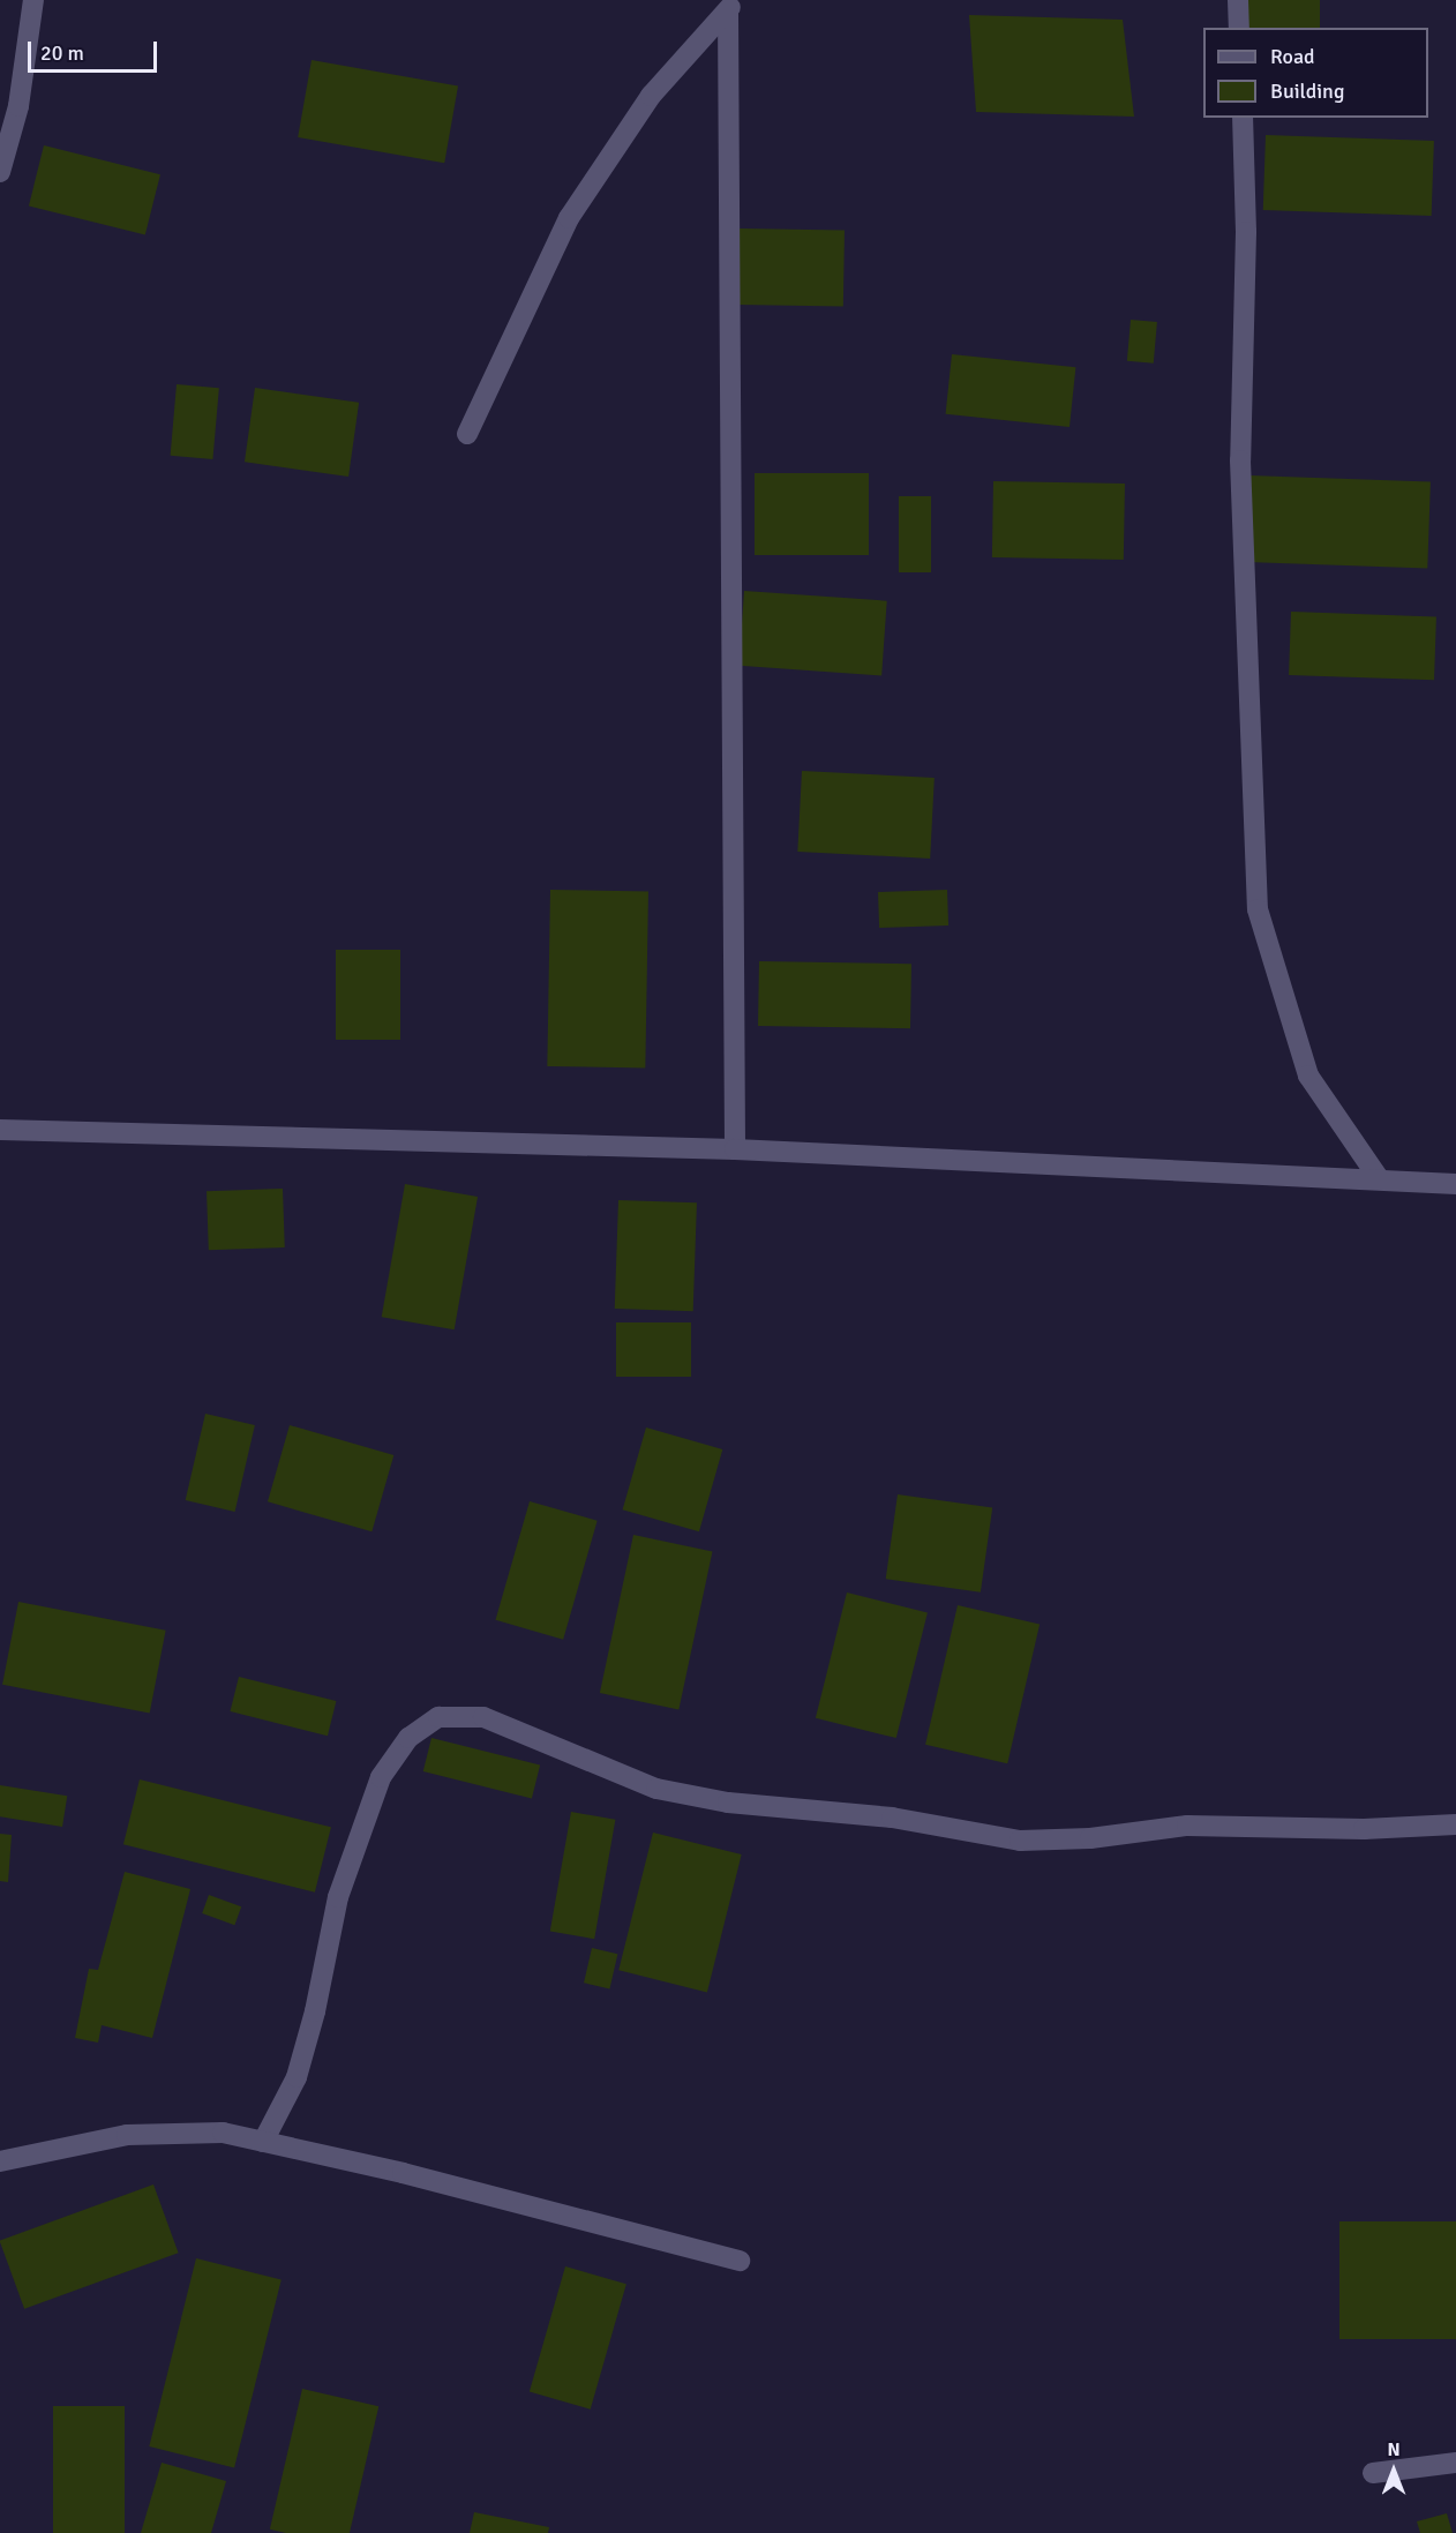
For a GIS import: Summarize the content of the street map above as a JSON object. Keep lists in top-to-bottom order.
{
  "legend": ["Road", "Building"],
  "scale_bar": "20 m",
  "north": "top"
}
